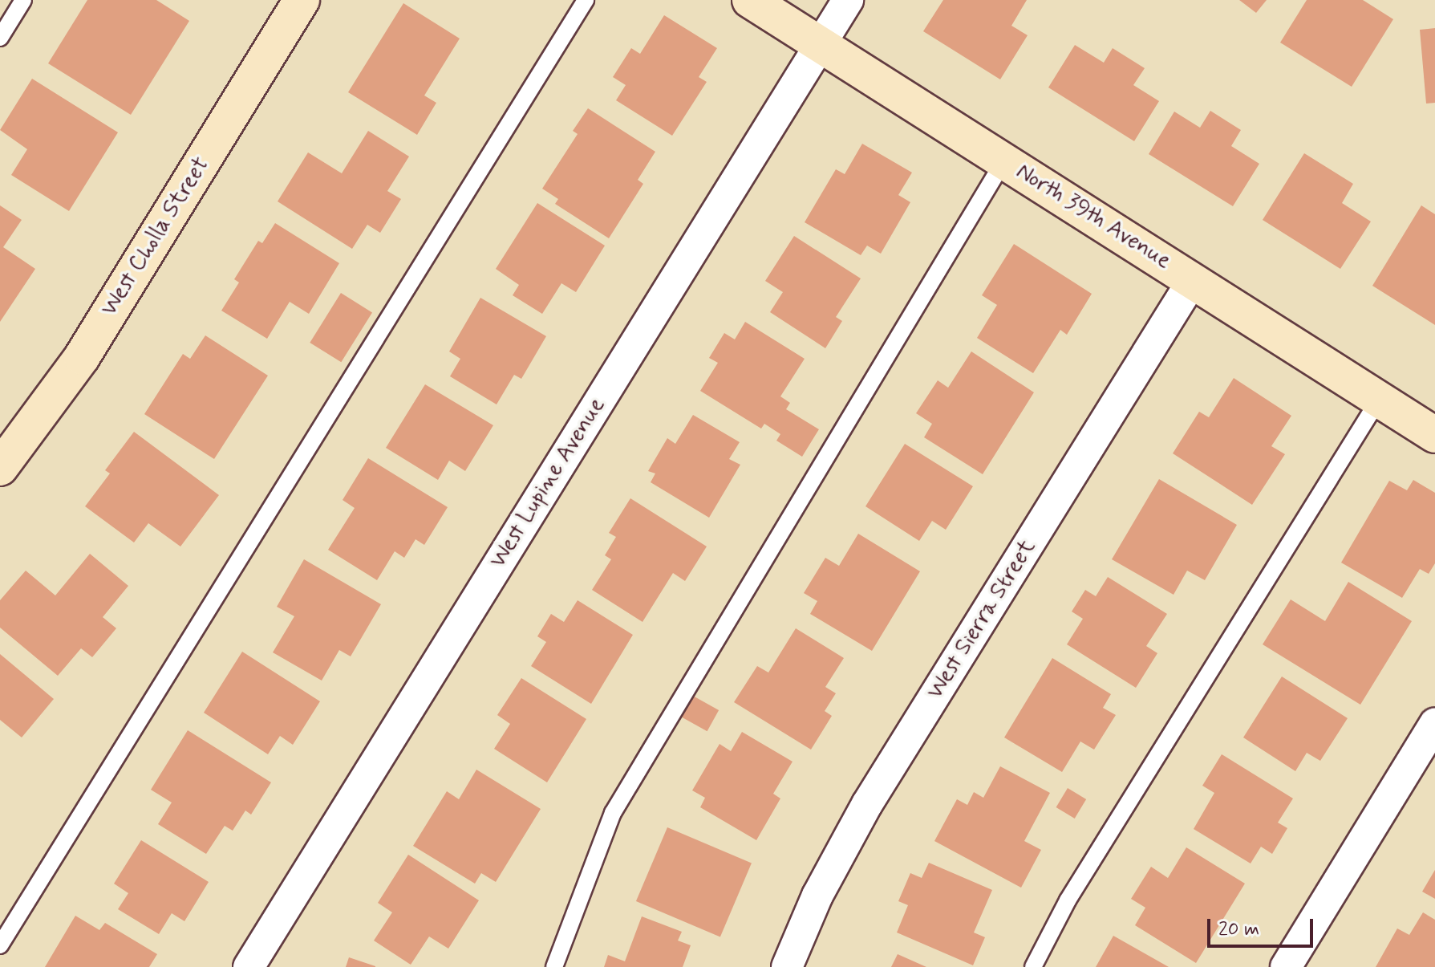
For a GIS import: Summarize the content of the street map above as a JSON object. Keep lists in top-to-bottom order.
{
  "streets": {
    "street": [
      "North 39th Avenue",
      "West Cholla Street",
      "West Lupine Avenue",
      "West Sierra Street"
    ]
  },
  "crossings": [
    ["North 39th Avenue", "West Lupine Avenue"],
    ["North 39th Avenue", "West Sierra Street"]
  ],
  "scale_bar": "20 m"
}
